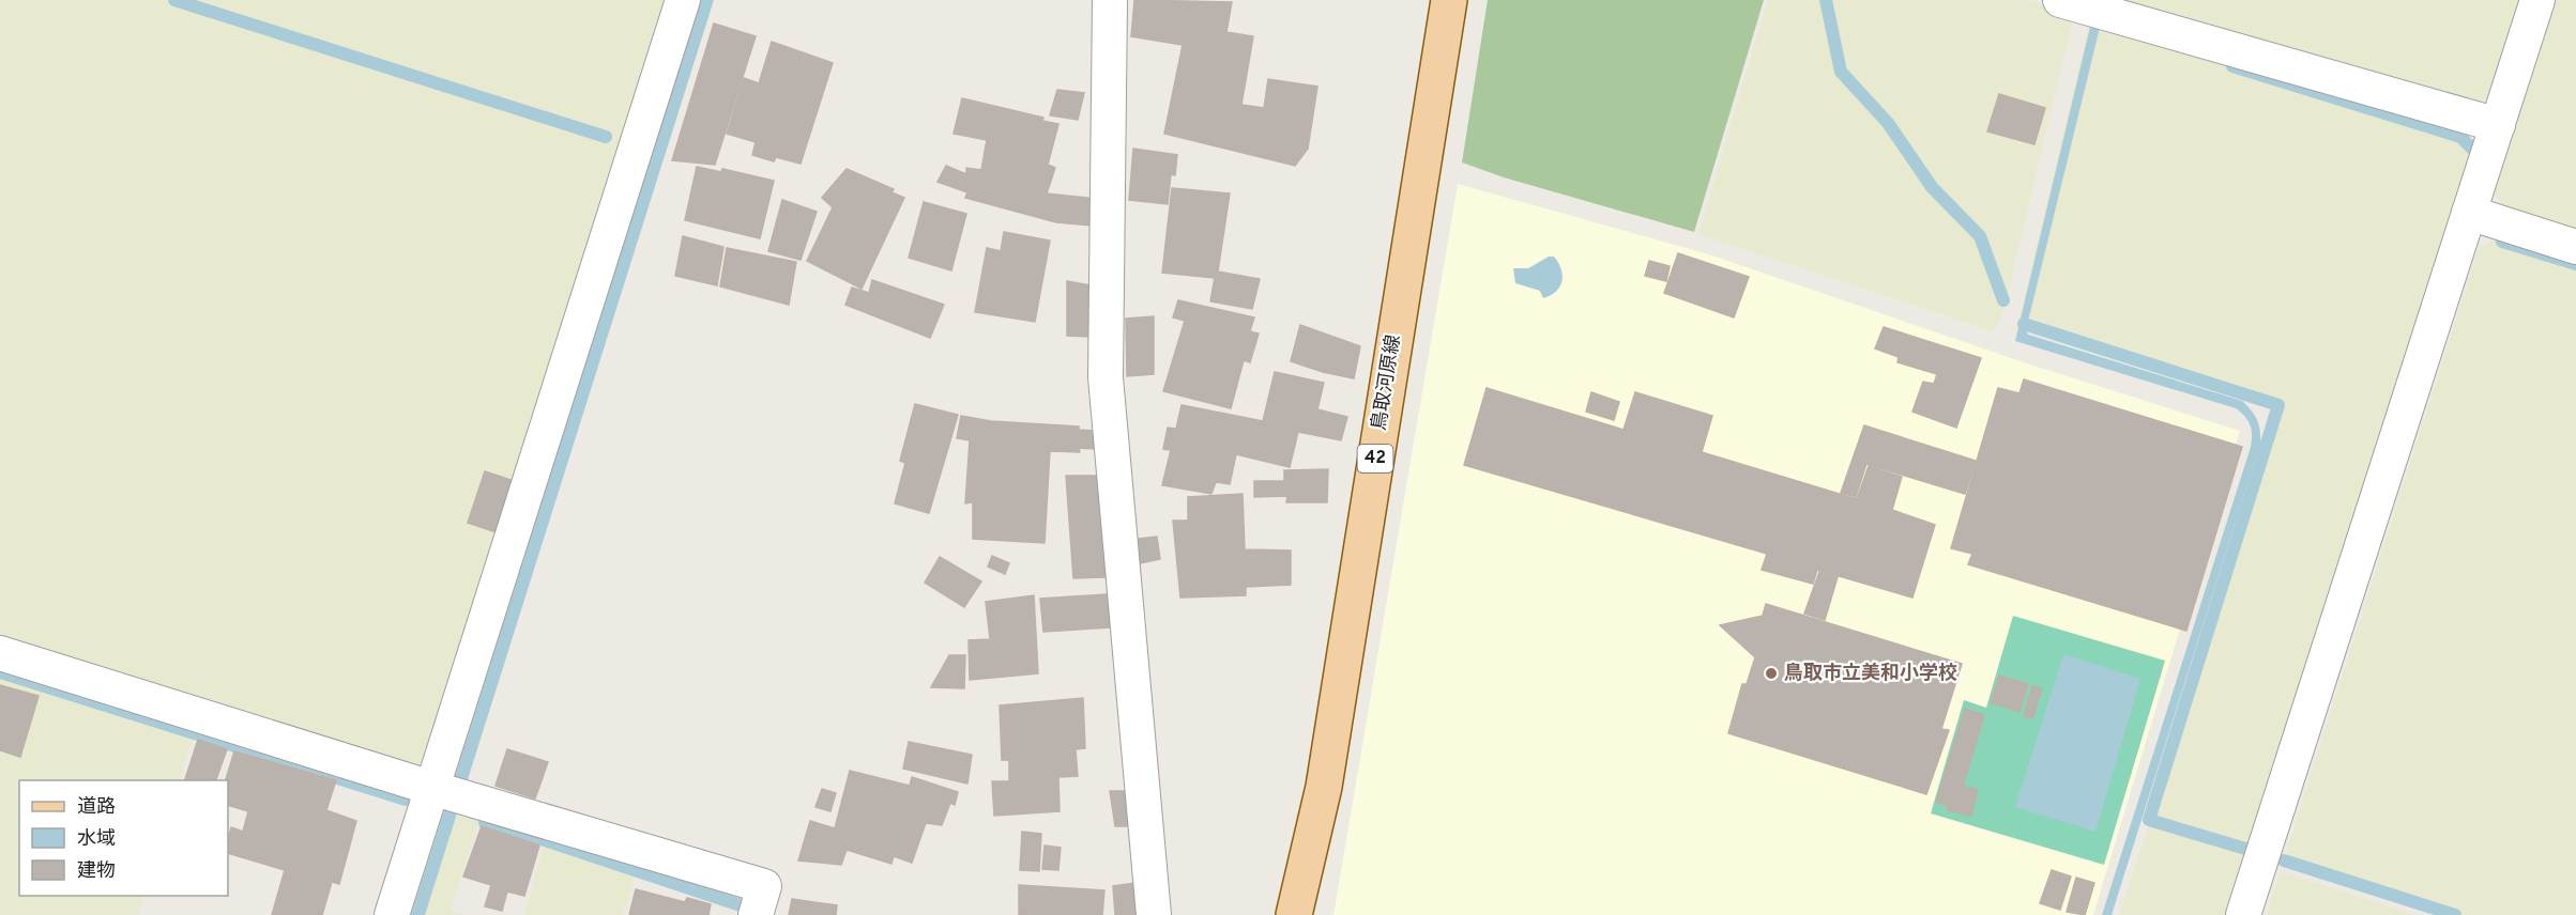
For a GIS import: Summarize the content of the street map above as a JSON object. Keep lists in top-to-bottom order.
{
  "streets": {
    "main road": ["鳥取河原線", "42"]
  },
  "places": ["鳥取市立美和小学校"],
  "legend": ["道路", "水域", "建物"]
}
